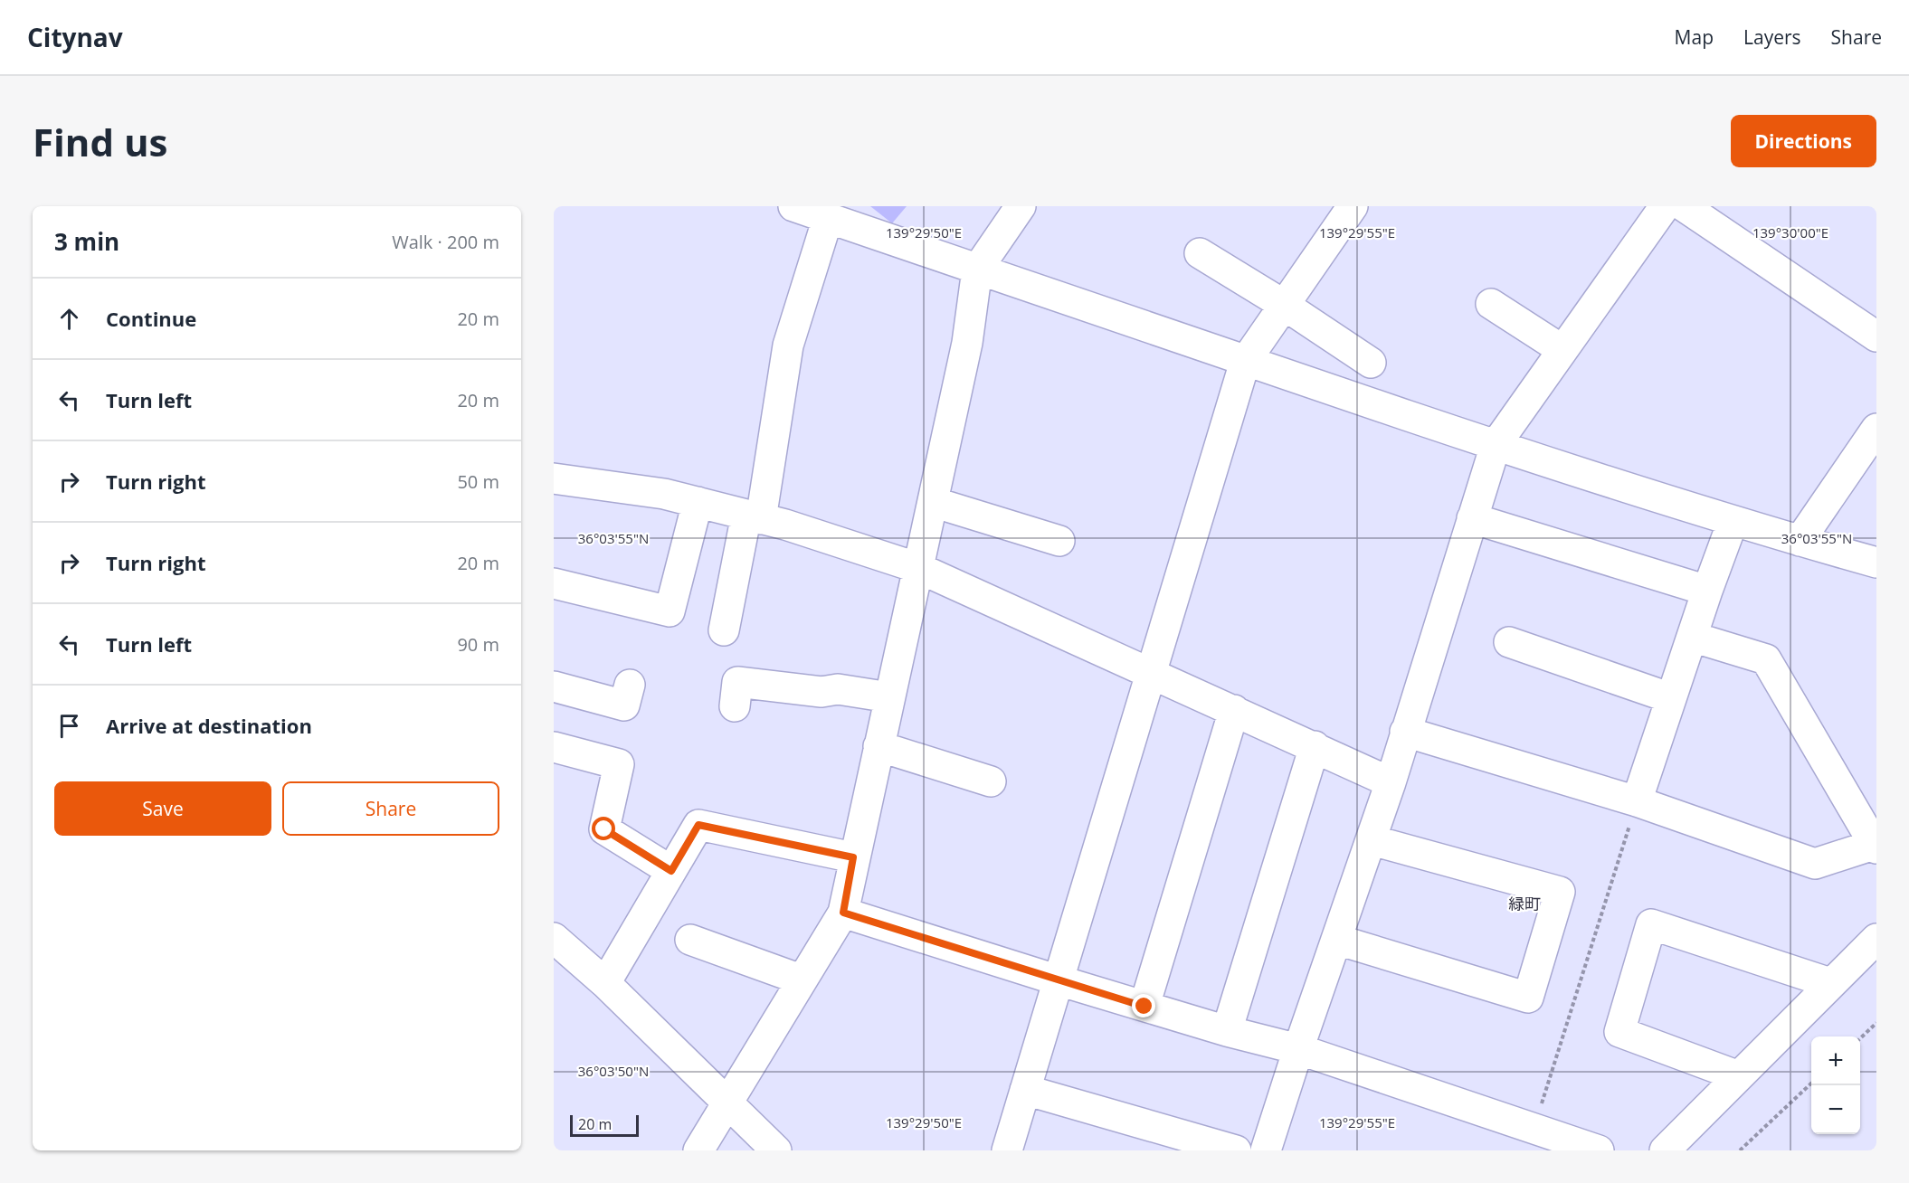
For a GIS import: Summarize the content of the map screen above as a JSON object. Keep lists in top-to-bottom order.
{
  "districts": ["緑町"],
  "scale_bar": "20 m",
  "page": {
    "header": "Citynav",
    "nav": ["Map", "Layers", "Share"],
    "buttons": [
      "Directions",
      ["Save", "Share"]
    ],
    "title": "Find us",
    "heading": ["3 min", "Walk · 200 m"],
    "list": [
      ["Continue", "20 m"],
      ["Turn left", "20 m"],
      ["Turn right", "50 m"],
      ["Turn right", "20 m"],
      ["Turn left", "90 m"],
      "Arrive at destination"
    ],
    "map_buttons": ["+", "−"],
    "scale": "20 m"
  },
  "coordinates": [
    "139°29'50\"E",
    "139°29'55\"E",
    "139°30'00\"E",
    "36°03'55\"N",
    "36°03'50\"N"
  ]
}
